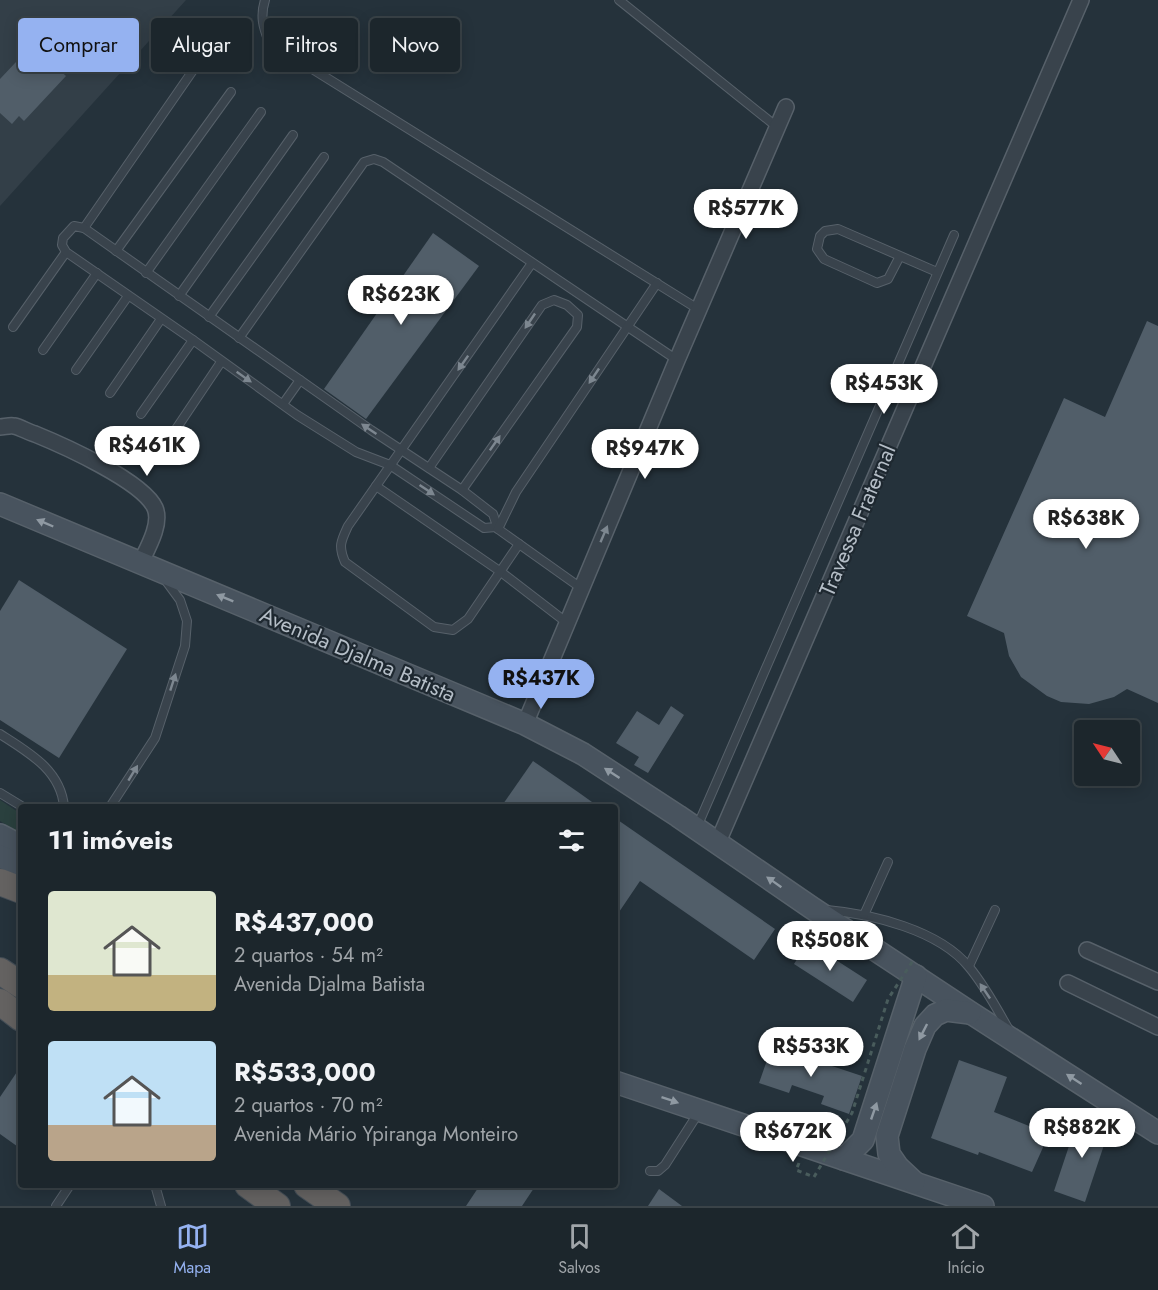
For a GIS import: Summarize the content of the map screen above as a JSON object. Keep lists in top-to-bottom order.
{
  "streets": {
    "main road": ["Avenida Djalma Batista"],
    "street": ["Travessa Fraternal"]
  },
  "crossings": [
    ["Travessa Fraternal", "Avenida Djalma Batista"]
  ],
  "one_way": ["Avenida Djalma Batista"],
  "north": "top left",
  "page": {
    "chip": [
      "Comprar",
      "Alugar",
      "Filtros",
      "Novo"
    ],
    "price": [
      "R$577K",
      "R$623K",
      "R$453K",
      "R$461K",
      "R$947K",
      "R$638K",
      "R$437K",
      "R$508K",
      "R$533K",
      "R$882K",
      "R$672K"
    ],
    "heading": "11 imóveis",
    "list": [
      {
        "name": "R$437,000",
        "note": "2 quartos · 54 m² · Avenida Djalma Batista"
      },
      {
        "name": "R$533,000",
        "note": "2 quartos · 70 m² · Avenida Mário Ypiranga Monteiro"
      }
    ],
    "tabs": ["Mapa", "Salvos", "Início"]
  }
}
